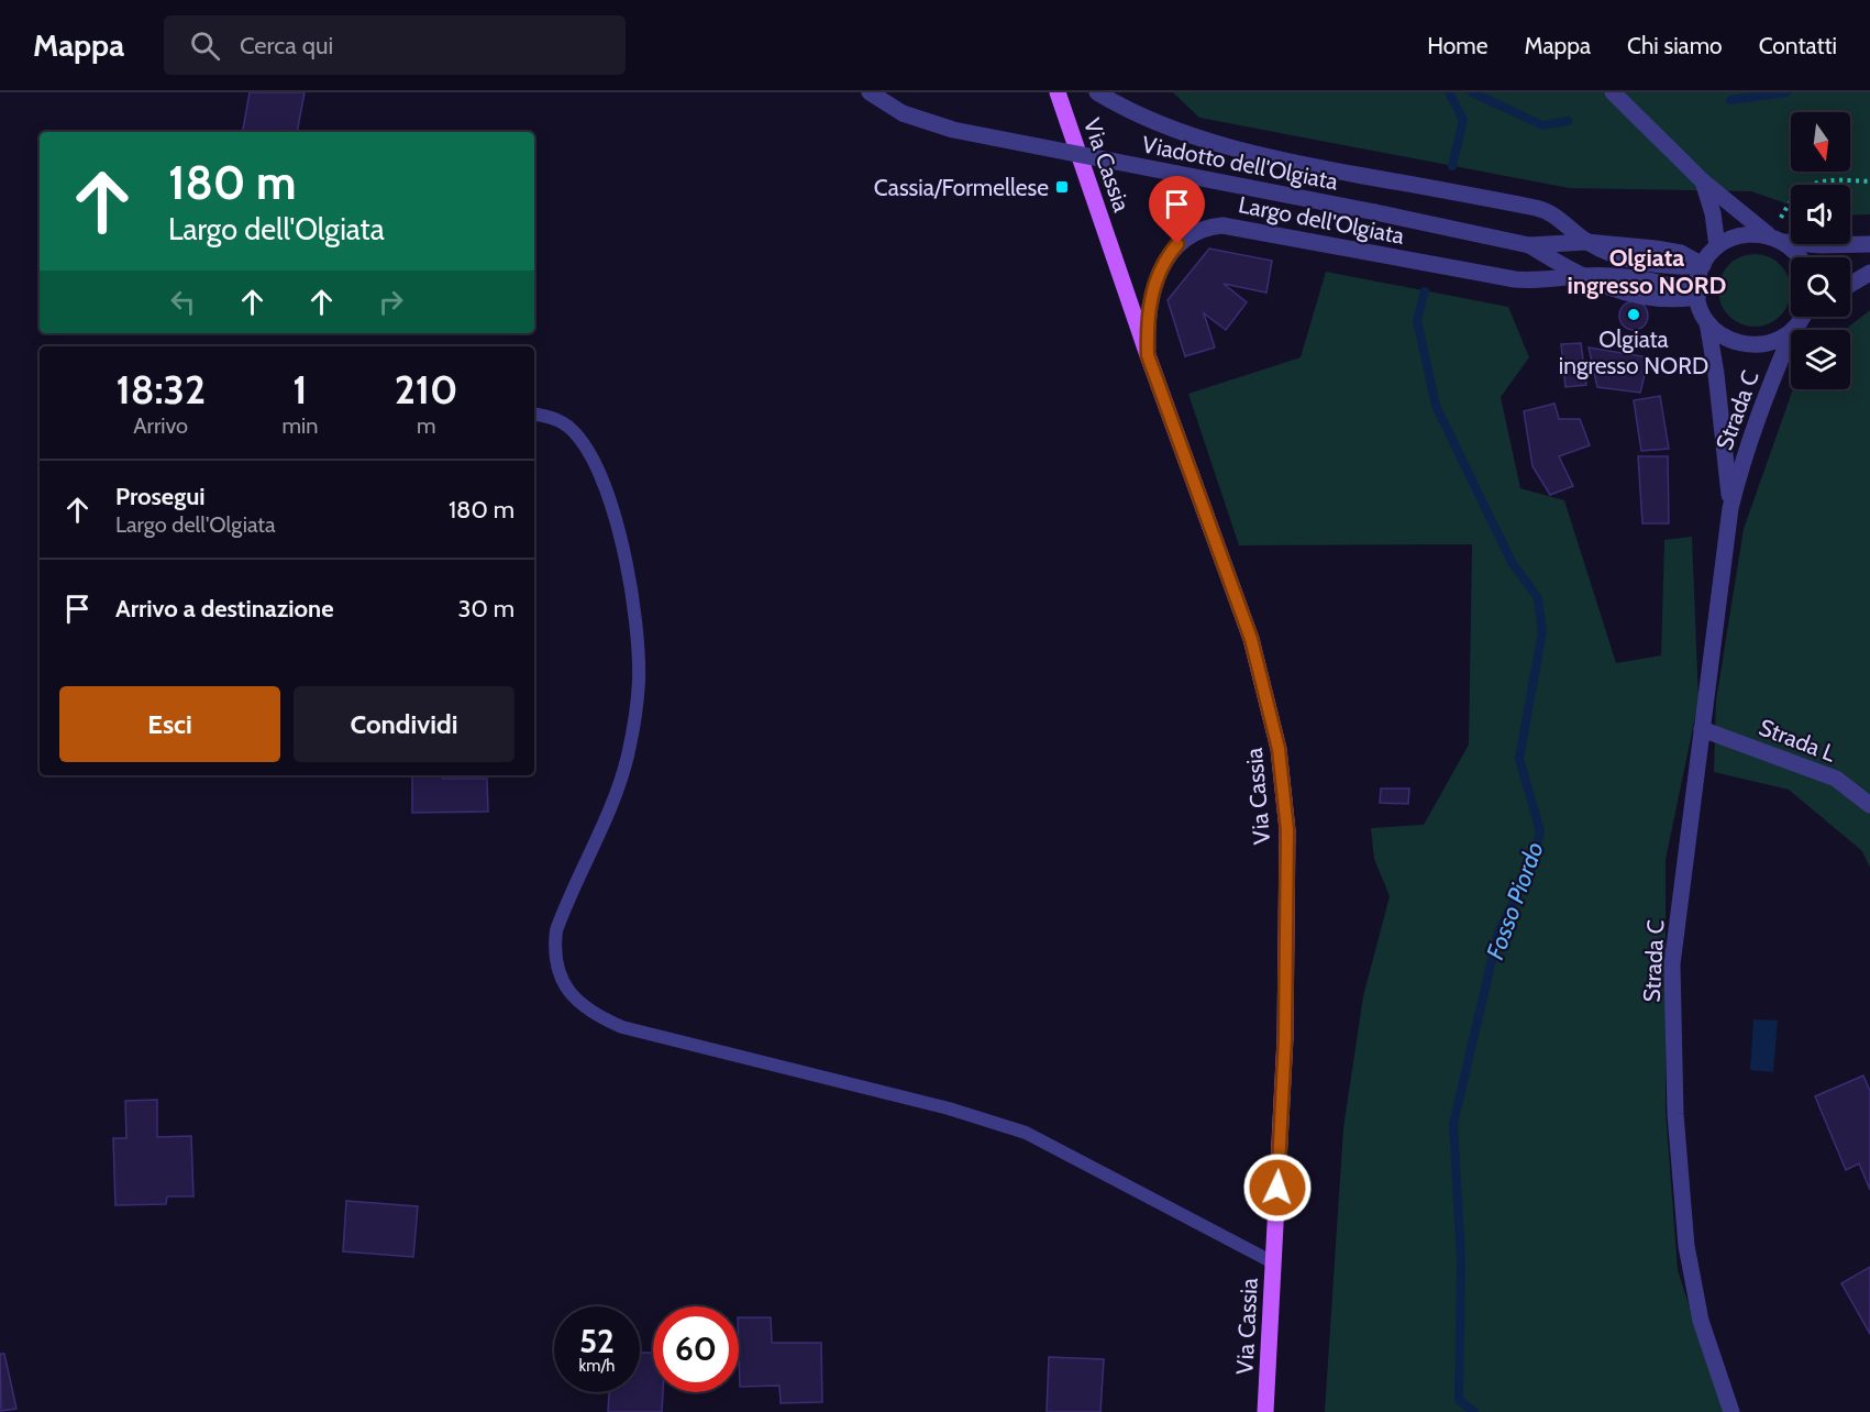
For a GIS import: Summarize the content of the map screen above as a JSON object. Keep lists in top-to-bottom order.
{
  "streets": {
    "main road": ["Via Cassia"],
    "street": [
      "Viadotto dell'Olgiata",
      "Largo dell'Olgiata",
      "Strada C",
      "Strada L"
    ]
  },
  "crossings": [
    ["Viadotto dell'Olgiata", "Largo dell'Olgiata"],
    ["Via Cassia", "Largo dell'Olgiata"],
    ["Largo dell'Olgiata", "Strada C"],
    ["Strada C", "Strada L"]
  ],
  "districts": ["Olgiata ingresso NORD"],
  "water": ["Fosso Piordo"],
  "places": {
    "transit": ["Cassia/Formellese"],
    "other": ["Olgiata ingresso NORD"]
  },
  "north": "bottom",
  "page": {
    "header": "Mappa",
    "search": "Cerca qui",
    "nav": [
      "Home",
      "Mappa",
      "Chi siamo",
      "Contatti"
    ],
    "turn": ["180 m", "Largo dell'Olgiata"],
    "eta": [
      "18:32",
      "Arrivo",
      "1",
      "min",
      "210",
      "m"
    ],
    "list": [
      {
        "name": "Prosegui",
        "note": "Largo dell'Olgiata",
        "value": "180 m"
      },
      {
        "name": "Arrivo a destinazione",
        "value": "30 m"
      }
    ],
    "buttons": ["Esci", "Condividi"],
    "speed": "52 km/h",
    "limit": "60"
  }
}
